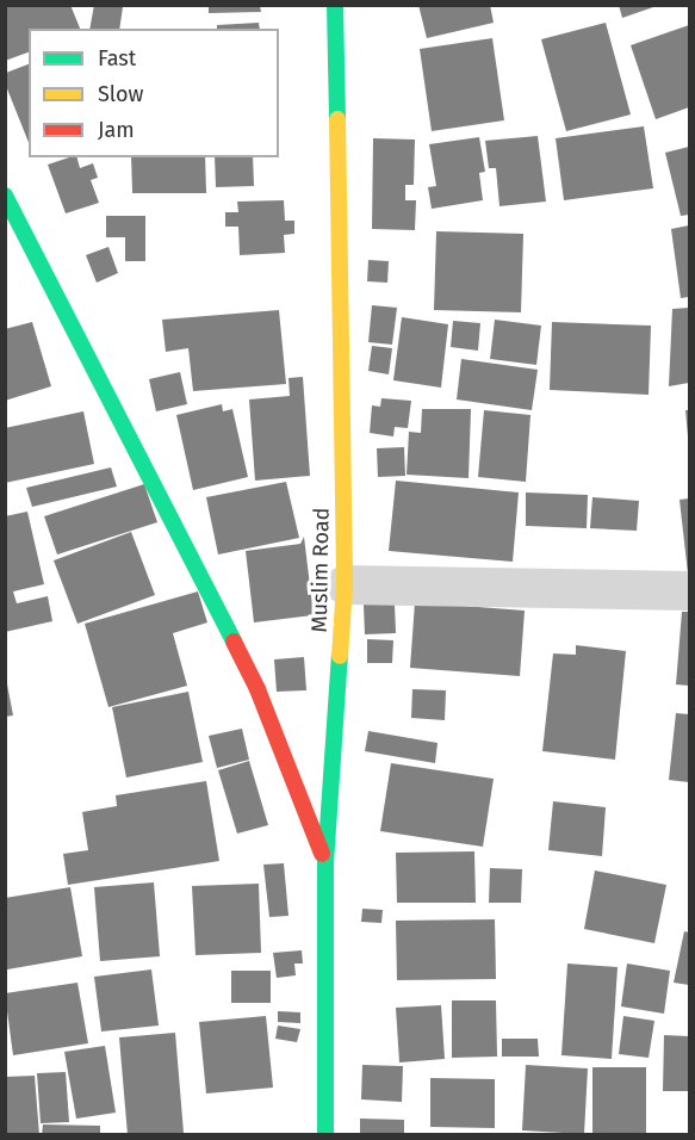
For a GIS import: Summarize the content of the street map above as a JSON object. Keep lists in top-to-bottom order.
{
  "streets": {
    "street": ["Muslim Road"]
  },
  "legend": ["Fast", "Slow", "Jam"]
}
